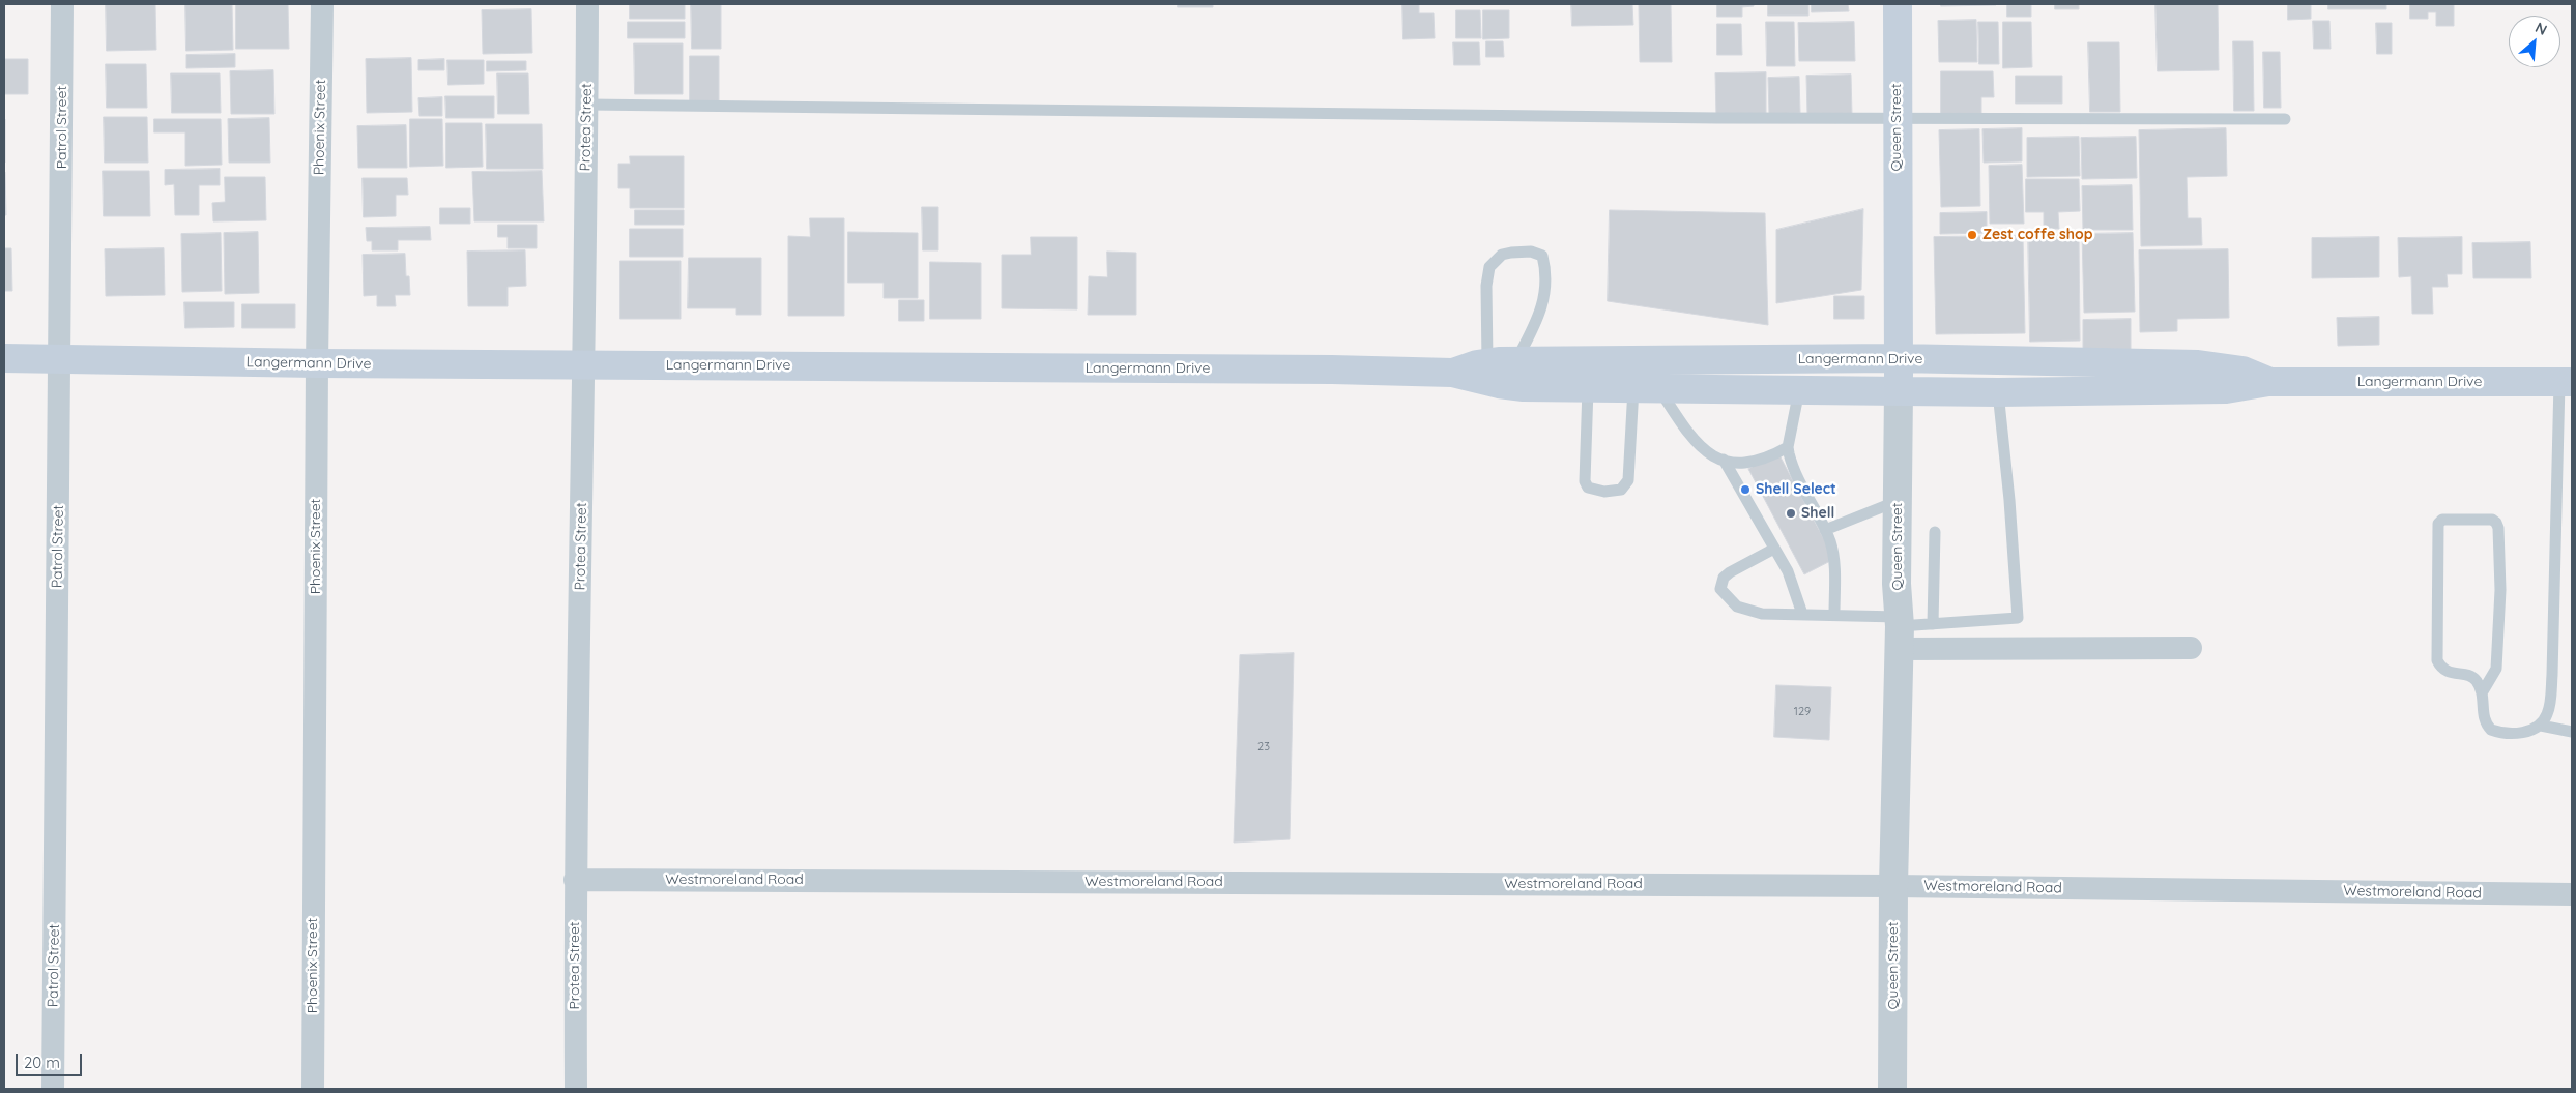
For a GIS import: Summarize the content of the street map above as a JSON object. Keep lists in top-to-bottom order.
{
  "streets": {
    "main road": ["Queen Street", "Langermann Drive"],
    "street": [
      "Patrol Street",
      "Phoenix Street",
      "Protea Street",
      "Westmoreland Road"
    ]
  },
  "crossings": [
    ["Patrol Street", "Langermann Drive"],
    ["Phoenix Street", "Langermann Drive"],
    ["Protea Street", "Langermann Drive"],
    ["Protea Street", "Westmoreland Road"],
    ["Queen Street", "Langermann Drive"],
    ["Queen Street", "Westmoreland Road"]
  ],
  "places": ["Zest coffe shop", "Shell Select", "Shell"],
  "house_numbers": ["129", "23"],
  "scale_bar": "20 m",
  "north": "top right"
}
